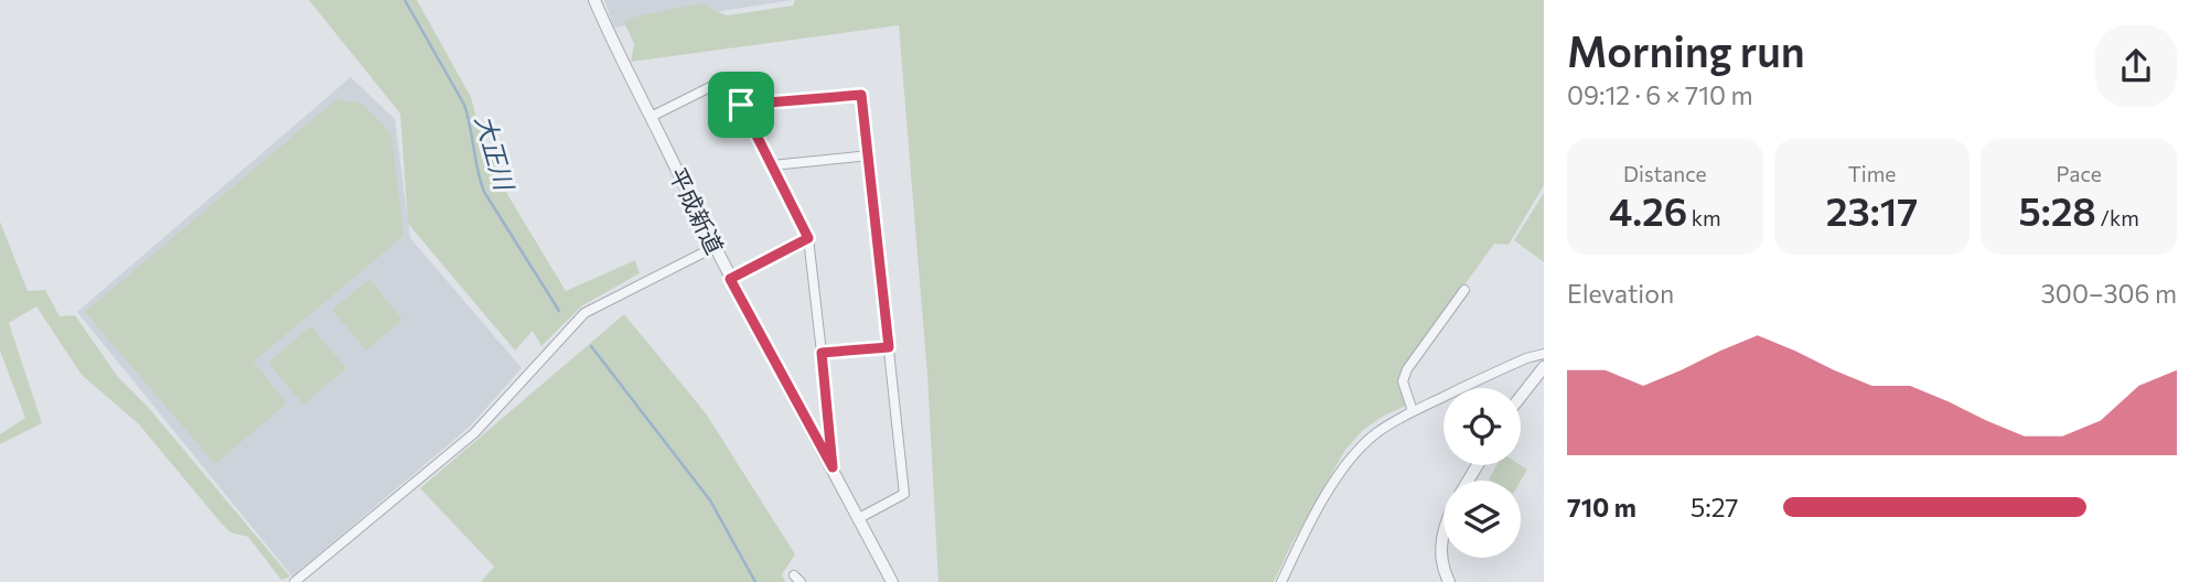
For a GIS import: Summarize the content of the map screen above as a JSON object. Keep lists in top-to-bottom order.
{
  "streets": {
    "street": ["平成新道"]
  },
  "water": ["大正川"],
  "page": {
    "heading": ["Morning run", "09:12 · 6 × 710 m"],
    "stats": [
      ["Distance", "4.26 km"],
      ["Time", "23:17"],
      ["Pace", "5:28 /km"]
    ],
    "chart": ["Elevation", "300–306 m"],
    "list": [
      {
        "name": "710 m",
        "note": "5:27"
      }
    ]
  }
}
